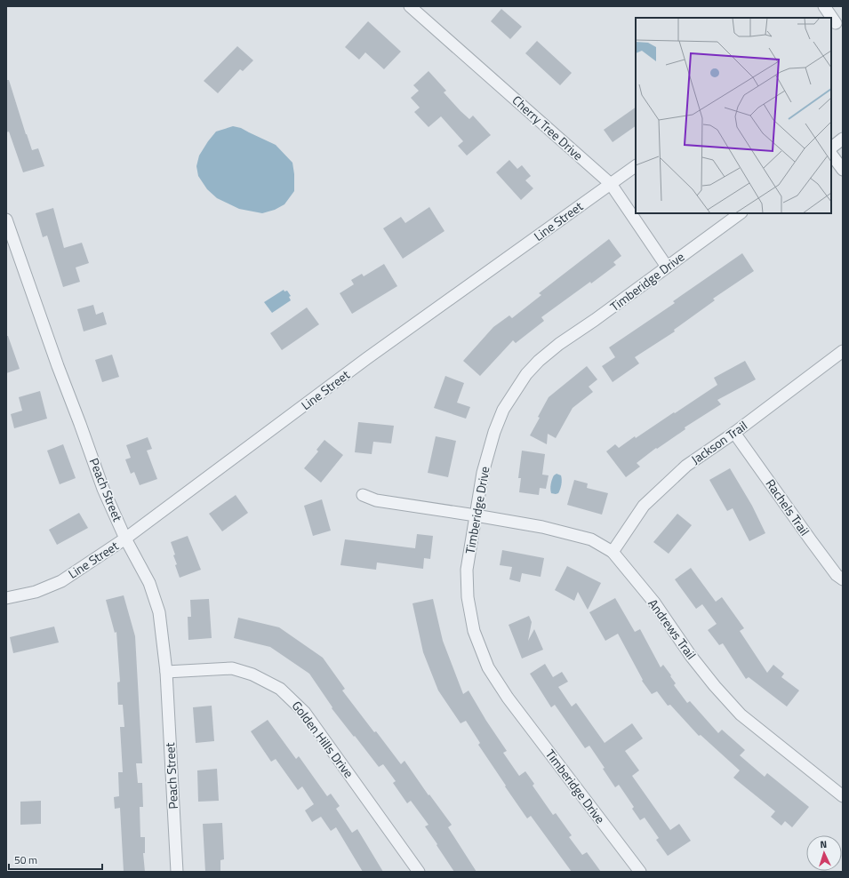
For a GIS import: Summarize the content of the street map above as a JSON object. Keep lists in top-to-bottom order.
{
  "streets": {
    "street": [
      "Cherry Tree Drive",
      "Line Street",
      "Timberidge Drive",
      "Jackson Trail",
      "Peach Street",
      "Rachels Trail",
      "Andrews Trail",
      "Golden Hills Drive"
    ]
  },
  "crossings": [
    ["Cherry Tree Drive", "Line Street"],
    ["Cherry Tree Drive", "Timberidge Drive"],
    ["Line Street", "Peach Street"],
    ["Timberidge Drive", "Andrews Trail"],
    ["Jackson Trail", "Rachels Trail"],
    ["Jackson Trail", "Andrews Trail"],
    ["Peach Street", "Golden Hills Drive"]
  ],
  "scale_bar": "50 m",
  "north": "top"
}
